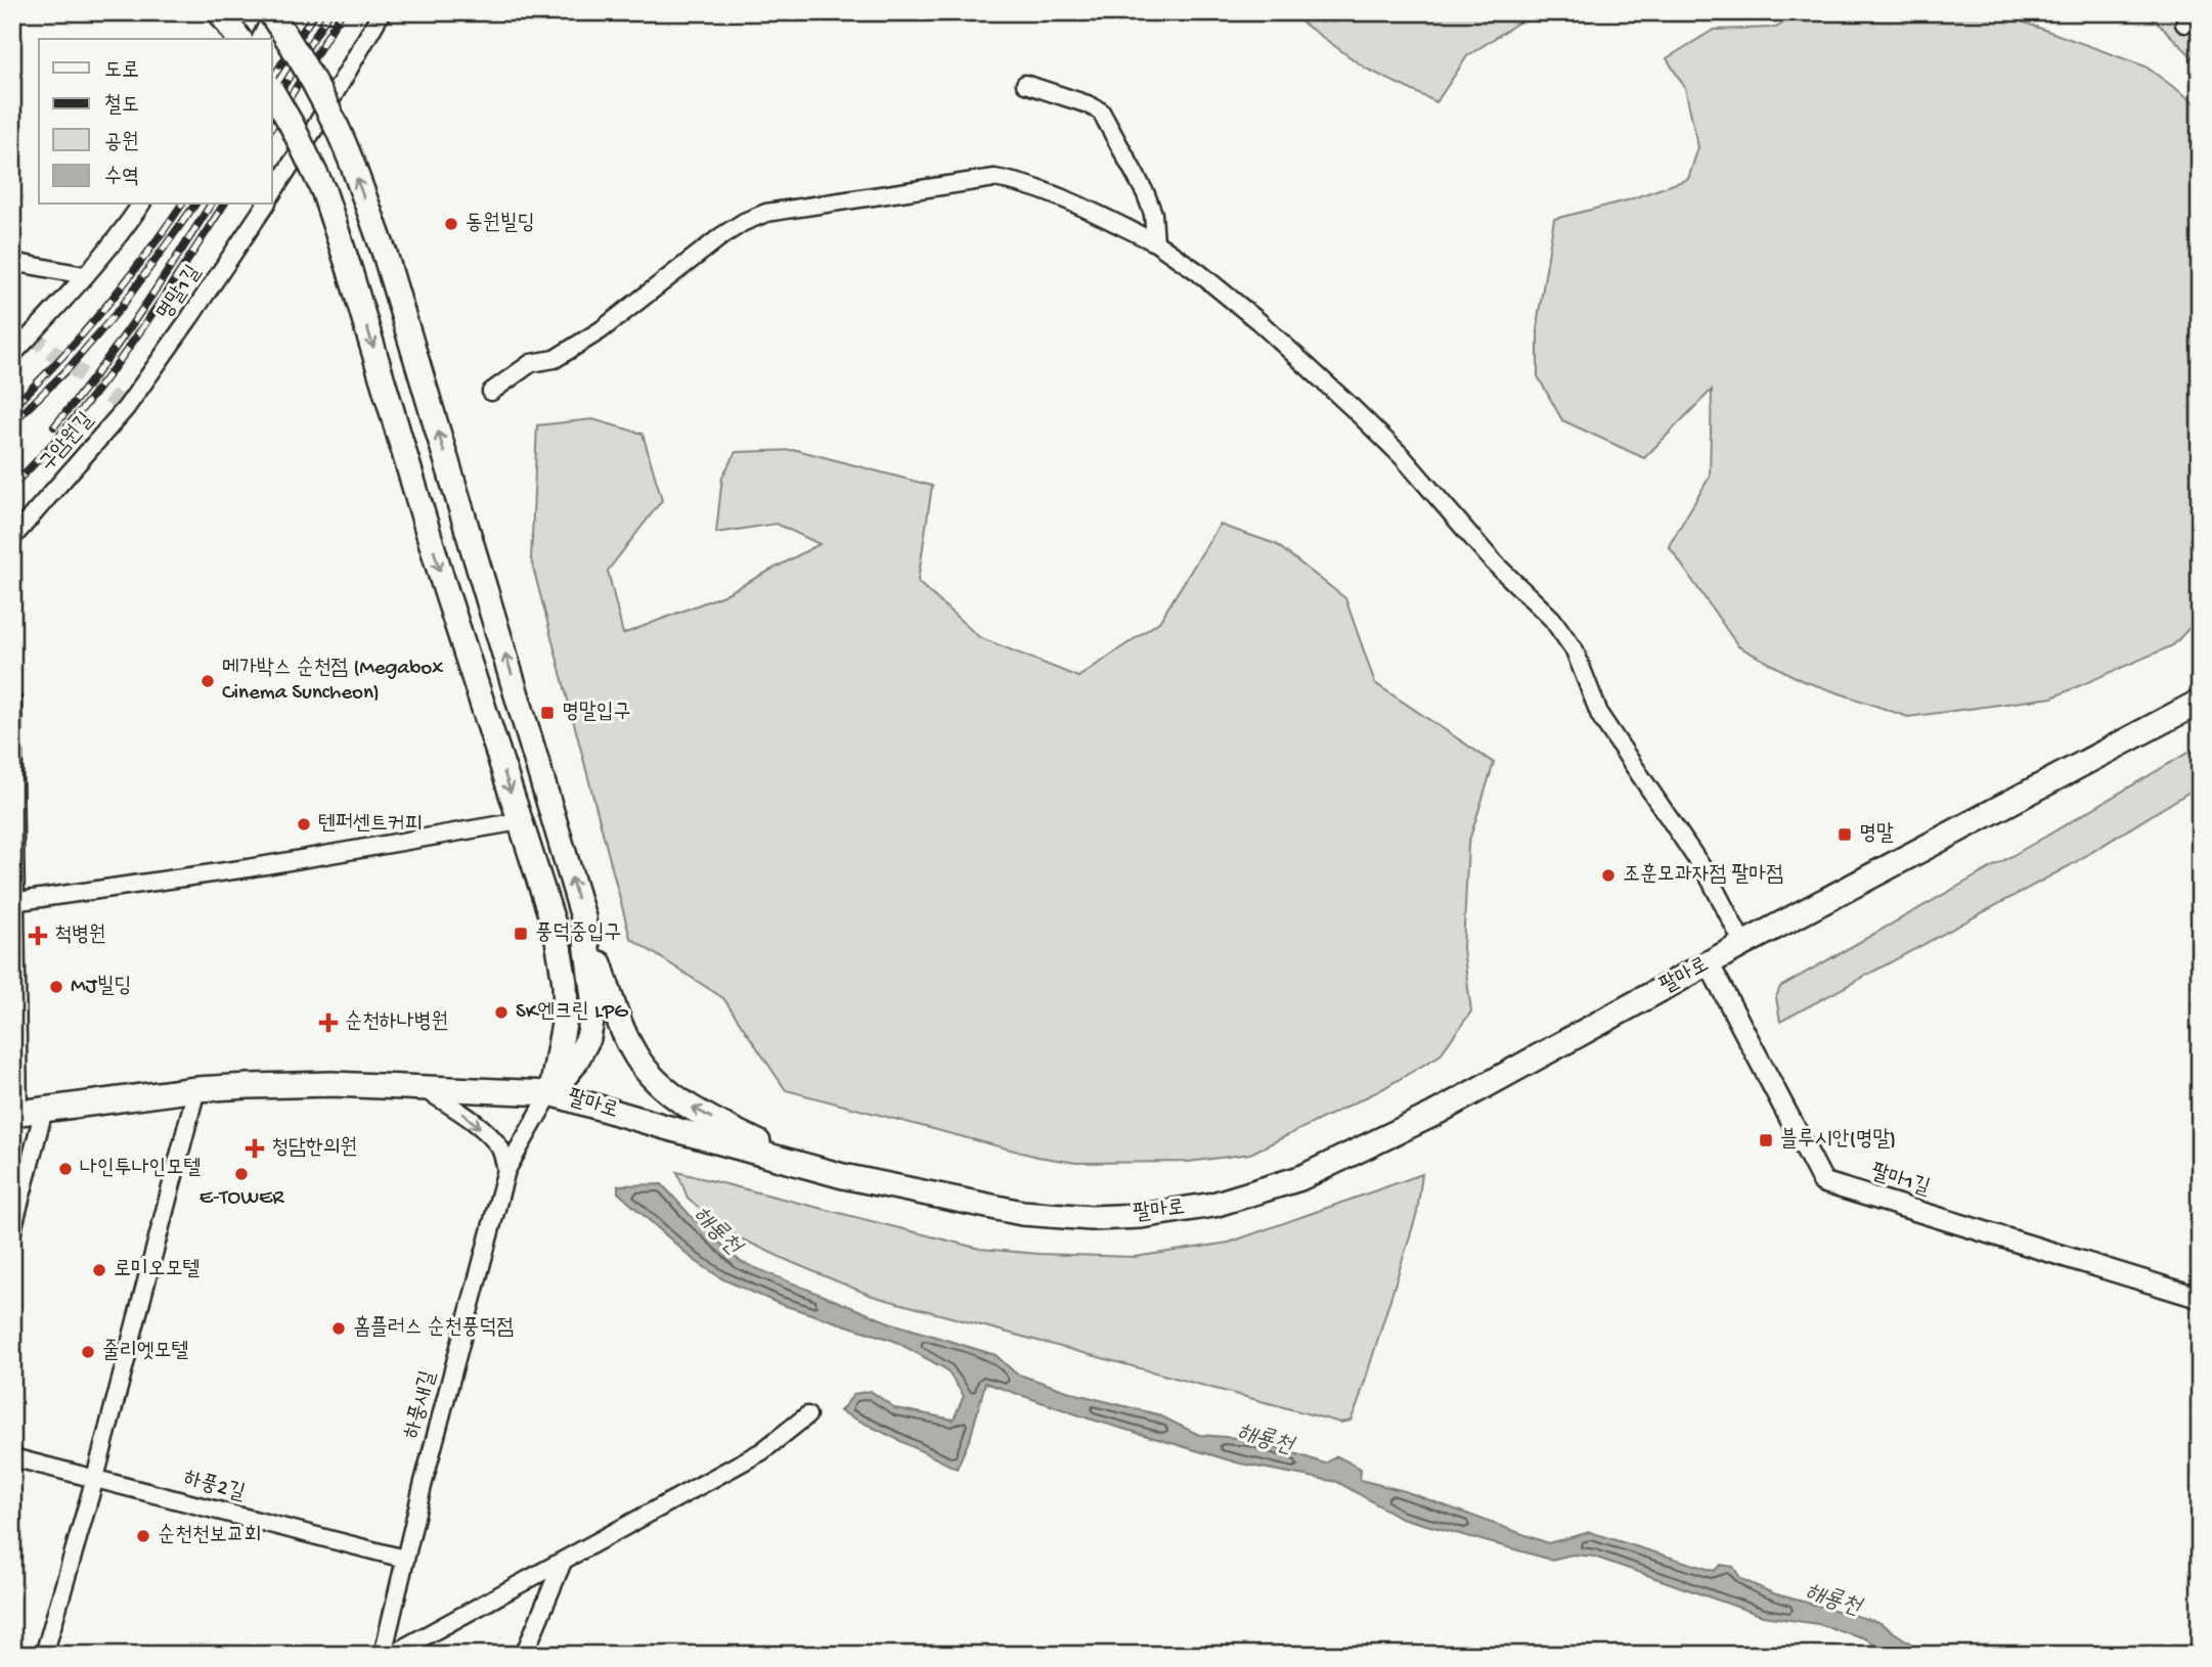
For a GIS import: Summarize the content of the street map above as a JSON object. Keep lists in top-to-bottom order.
{
  "streets": {
    "main road": ["팔마로"],
    "street": [
      "명말1길",
      "구암원길",
      "팔마1길",
      "하풍새길",
      "하풍2길"
    ]
  },
  "crossings": [
    ["명말1길", "구암원길"],
    ["팔마로", "팔마1길"],
    ["팔마로", "하풍새길"],
    ["하풍새길", "하풍2길"]
  ],
  "water": ["해룡천"],
  "places": {
    "other": [
      "동원빌딩",
      "메가박스 순천점 (Megabox Cinema Suncheon)",
      "텐퍼센트커피",
      "조훈모과자점 팔마점",
      "MJ빌딩",
      "SK엔크린 LPG",
      "나인투나인모텔",
      "E-TOWER",
      "로미오모텔",
      "홈플러스 순천풍덕점",
      "줄리엣모텔",
      "순천천보교회"
    ],
    "transit": [
      "명말입구",
      "명말",
      "풍덕중입구",
      "블루시안(명말)"
    ],
    "health": ["척병원", "순천하나병원", "청담한의원"]
  },
  "legend": [
    "도로",
    "철도",
    "공원",
    "수역"
  ]
}
